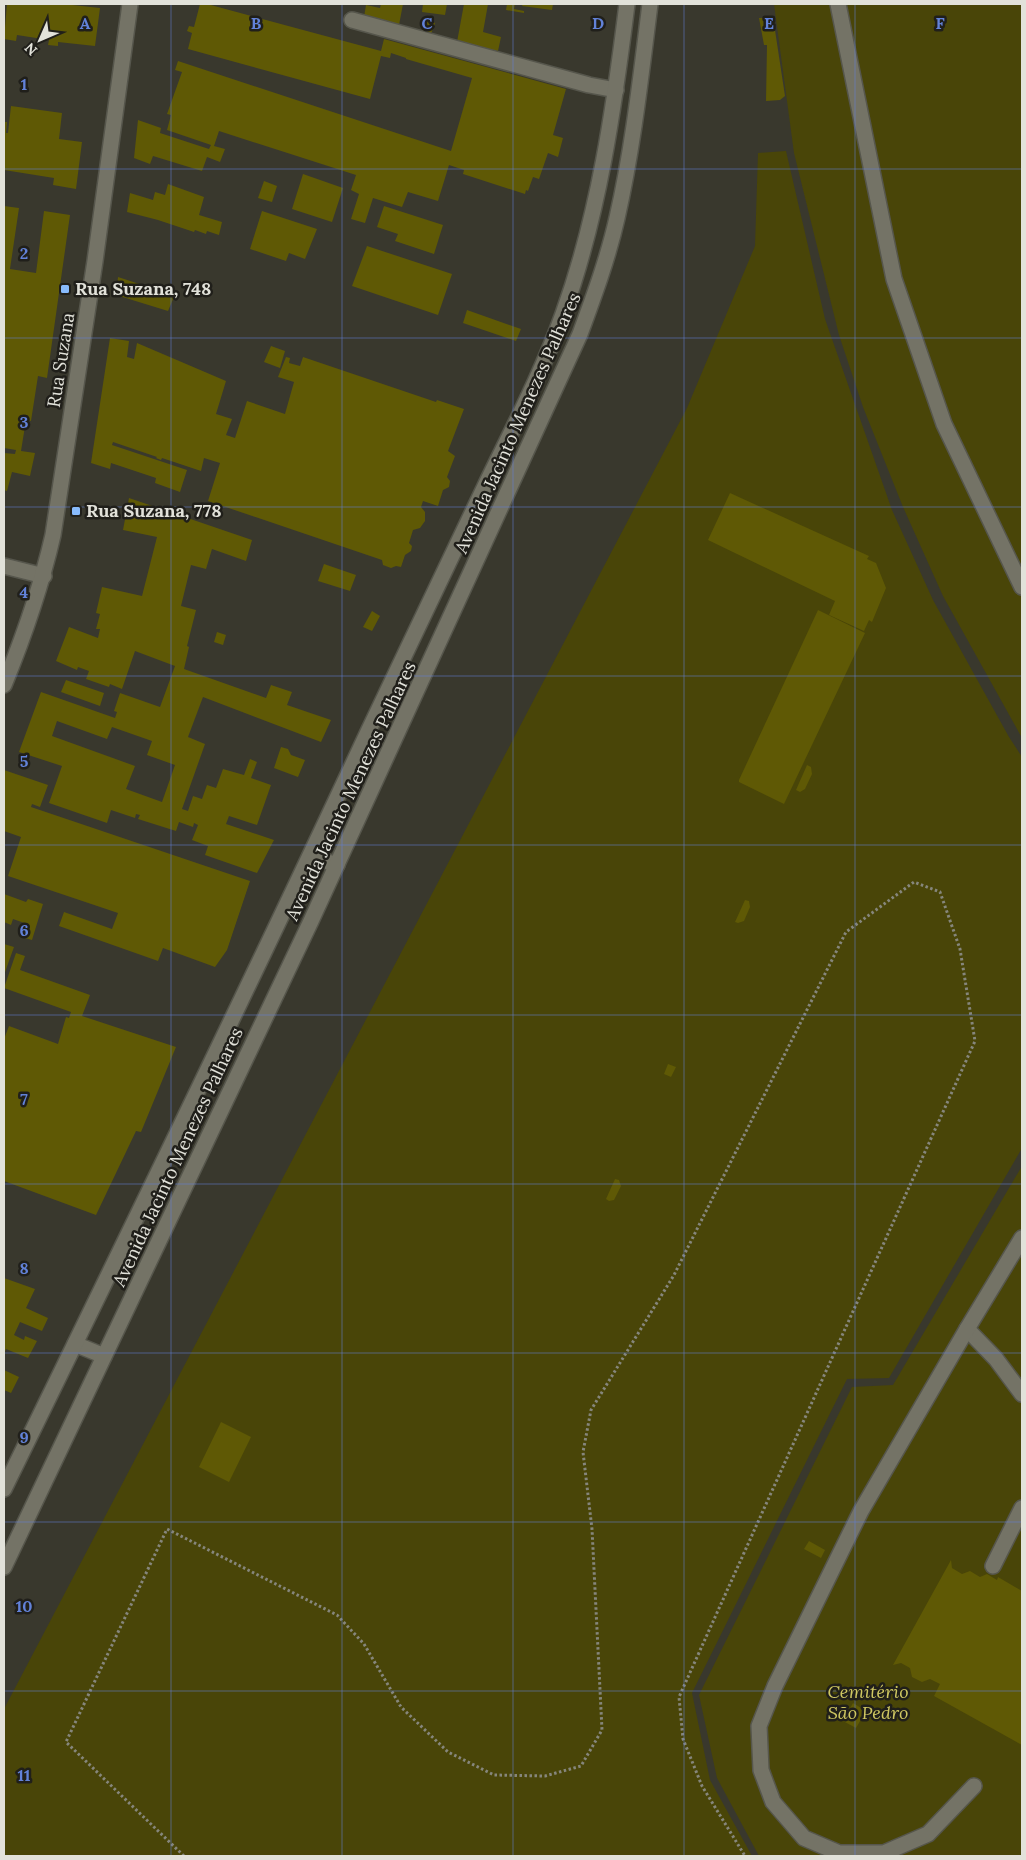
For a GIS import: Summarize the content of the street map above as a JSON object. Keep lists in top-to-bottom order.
{
  "streets": {
    "main road": ["Rua Suzana", "Avenida Jacinto Menezes Palhares"]
  },
  "parks": ["Cemitério São Pedro"],
  "places": {
    "transit": ["Rua Suzana, 748", "Rua Suzana, 778"]
  },
  "north": "bottom left",
  "grid": {
    "columns": [
      "A",
      "B",
      "C",
      "D",
      "E",
      "F"
    ],
    "rows": [
      "1",
      "2",
      "3",
      "4",
      "5",
      "6",
      "7",
      "8",
      "9",
      "10",
      "11"
    ]
  }
}
